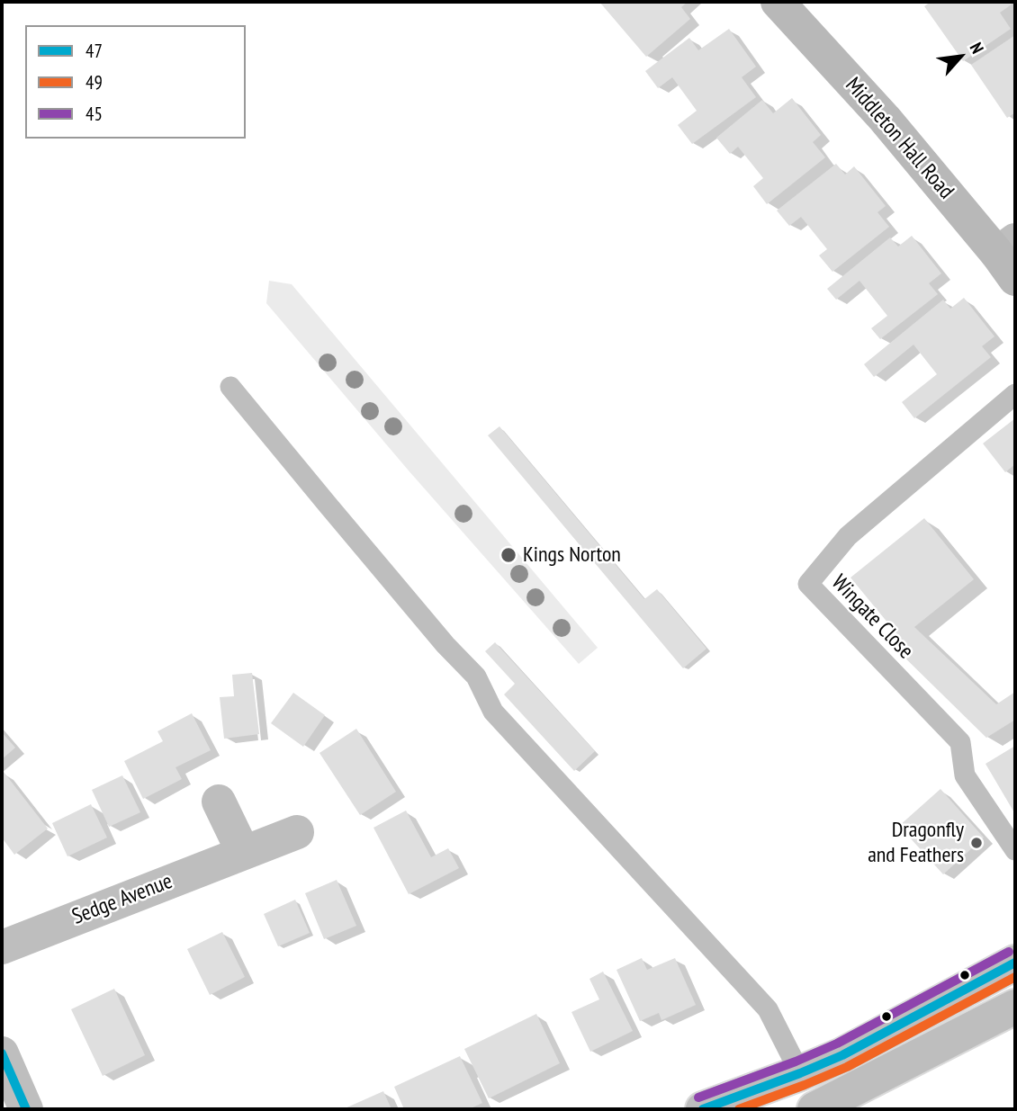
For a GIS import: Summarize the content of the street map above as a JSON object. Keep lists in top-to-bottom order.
{
  "streets": {
    "main road": ["Middleton Hall Road", "Sedge Avenue"],
    "lane": ["Wingate Close"]
  },
  "places": ["Kings Norton", "Dragonfly and Feathers"],
  "lines": ["transit line 45", "transit line 47", "transit line 49"],
  "legend": ["47", "49", "45"],
  "north": "top right"
}
